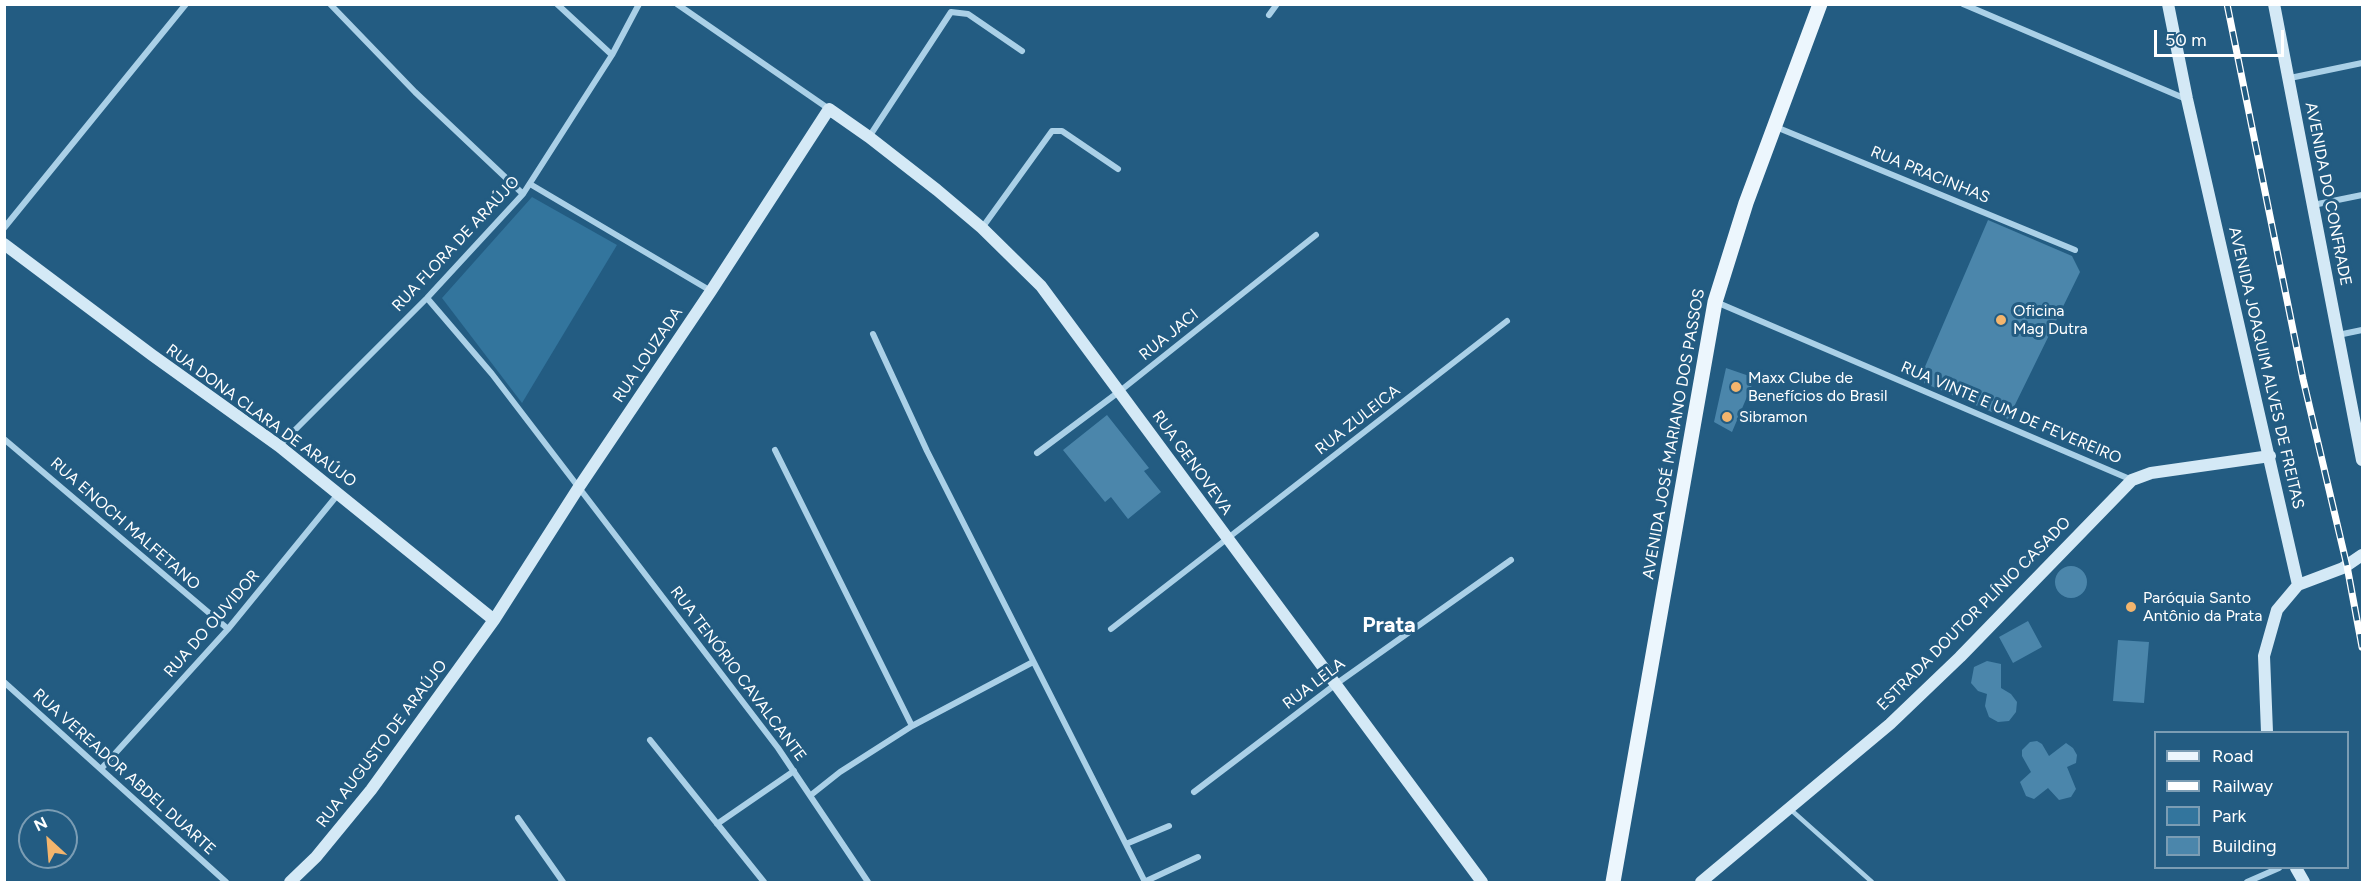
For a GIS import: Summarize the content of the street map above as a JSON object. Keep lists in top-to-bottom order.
{
  "streets": {
    "main road": ["AVENIDA JOSÉ MARIANO DOS PASSOS"],
    "street": [
      "RUA PRACINHAS",
      "AVENIDA DO CONFRADE",
      "RUA FLORA DE ARAÚJO",
      "RUA JACI",
      "RUA LOUZADA",
      "AVENIDA JOAQUIM ALVES DE FREITAS",
      "RUA VINTE E UM DE FEVEREIRO",
      "RUA DONA CLARA DE ARAÚJO",
      "RUA ZULEICA",
      "RUA GENOVEVA",
      "RUA ENOCH MALFETANO",
      "ESTRADA DOUTOR PLÍNIO CASADO",
      "RUA DO OUVIDOR",
      "RUA TENÓRIO CAVALCANTE",
      "RUA LELA",
      "RUA AUGUSTO DE ARAÚJO",
      "RUA VEREADOR ABDEL DUARTE"
    ]
  },
  "crossings": [
    ["RUA PRACINHAS", "AVENIDA JOSÉ MARIANO DOS PASSOS"],
    ["RUA FLORA DE ARAÚJO", "RUA DONA CLARA DE ARAÚJO"],
    ["RUA FLORA DE ARAÚJO", "RUA TENÓRIO CAVALCANTE"],
    ["RUA JACI", "RUA GENOVEVA"],
    ["RUA LOUZADA", "RUA DONA CLARA DE ARAÚJO"],
    ["RUA LOUZADA", "RUA GENOVEVA"],
    ["RUA LOUZADA", "RUA TENÓRIO CAVALCANTE"],
    ["RUA LOUZADA", "RUA AUGUSTO DE ARAÚJO"],
    ["AVENIDA JOAQUIM ALVES DE FREITAS", "ESTRADA DOUTOR PLÍNIO CASADO"],
    ["RUA VINTE E UM DE FEVEREIRO", "AVENIDA JOSÉ MARIANO DOS PASSOS"],
    ["RUA VINTE E UM DE FEVEREIRO", "ESTRADA DOUTOR PLÍNIO CASADO"],
    ["RUA DONA CLARA DE ARAÚJO", "RUA DO OUVIDOR"],
    ["RUA DONA CLARA DE ARAÚJO", "RUA AUGUSTO DE ARAÚJO"],
    ["RUA ZULEICA", "RUA GENOVEVA"],
    ["RUA GENOVEVA", "RUA LELA"],
    ["RUA ENOCH MALFETANO", "RUA DO OUVIDOR"],
    ["RUA DO OUVIDOR", "RUA VEREADOR ABDEL DUARTE"]
  ],
  "districts": ["Prata"],
  "places": [
    "Oficina Mag Dutra",
    "Maxx Clube de Benefícios do Brasil",
    "Sibramon",
    "Paróquia Santo Antônio da Prata"
  ],
  "legend": [
    "Road",
    "Railway",
    "Park",
    "Building"
  ],
  "scale_bar": "50 m",
  "north": "top left"
}
